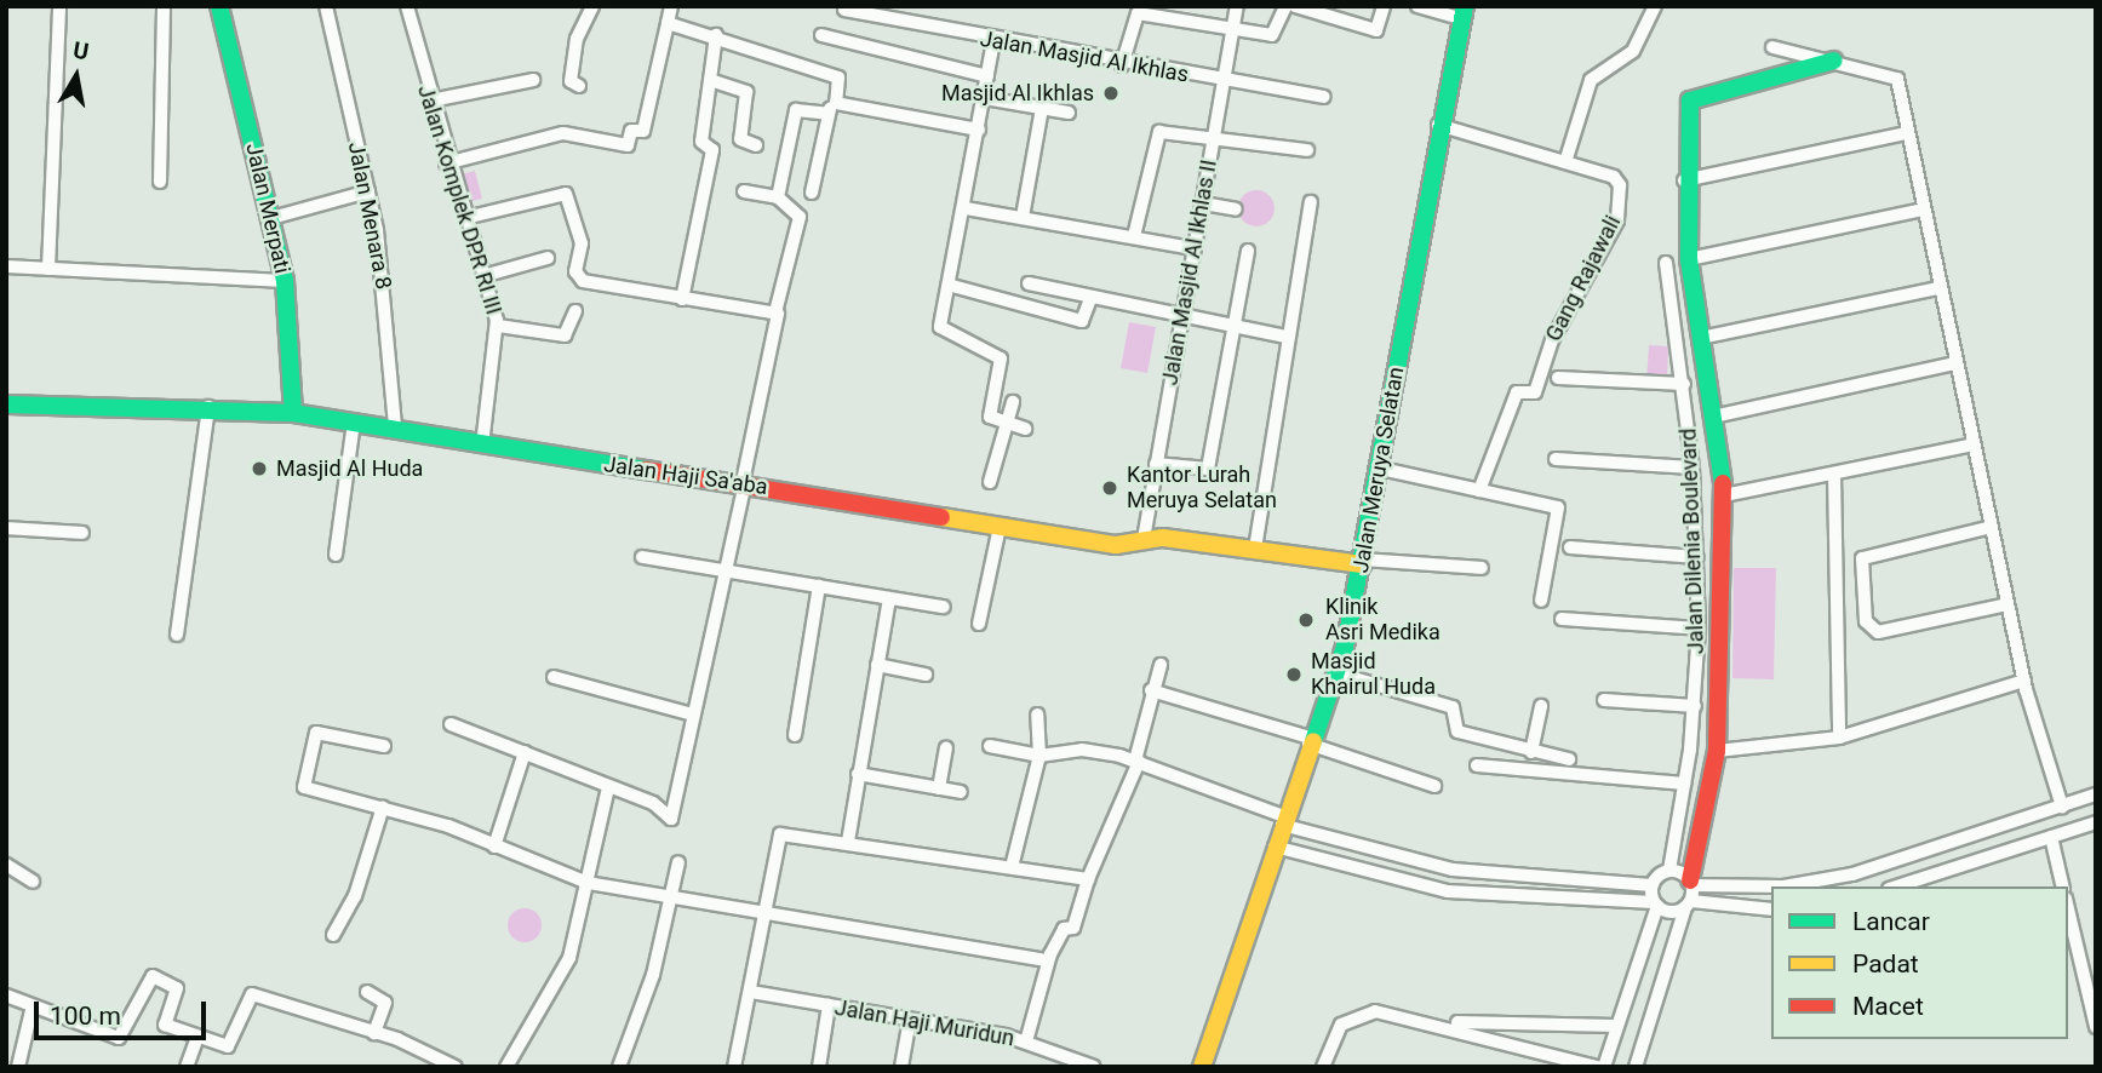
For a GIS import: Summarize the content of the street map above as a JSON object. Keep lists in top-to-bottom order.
{
  "streets": {
    "street": [
      "Jalan Masjid Al Ikhlas",
      "Jalan Komplek DPR RI III",
      "Jalan Merpati",
      "Jalan Menara 8",
      "Jalan Masjid Al Ikhlas II",
      "Gang Rajawali",
      "Jalan Meruya Selatan",
      "Jalan Haji Sa'aba",
      "Jalan Dilenia Boulevard",
      "Jalan Haji Muridun"
    ]
  },
  "crossings": [
    ["Jalan Masjid Al Ikhlas", "Jalan Masjid Al Ikhlas II"],
    ["Jalan Komplek DPR RI III", "Jalan Haji Sa'aba"],
    ["Jalan Merpati", "Jalan Haji Sa'aba"],
    ["Jalan Menara 8", "Jalan Haji Sa'aba"],
    ["Jalan Masjid Al Ikhlas II", "Jalan Haji Sa'aba"],
    ["Gang Rajawali", "Jalan Meruya Selatan"],
    ["Jalan Meruya Selatan", "Jalan Haji Sa'aba"]
  ],
  "places": [
    "Masjid Al Ikhlas",
    "Masjid Al Huda",
    "Kantor Lurah Meruya Selatan",
    "Klinik Asri Medika",
    "Masjid Khairul Huda"
  ],
  "legend": ["Lancar", "Padat", "Macet"],
  "scale_bar": "100 m",
  "north": "top"
}
